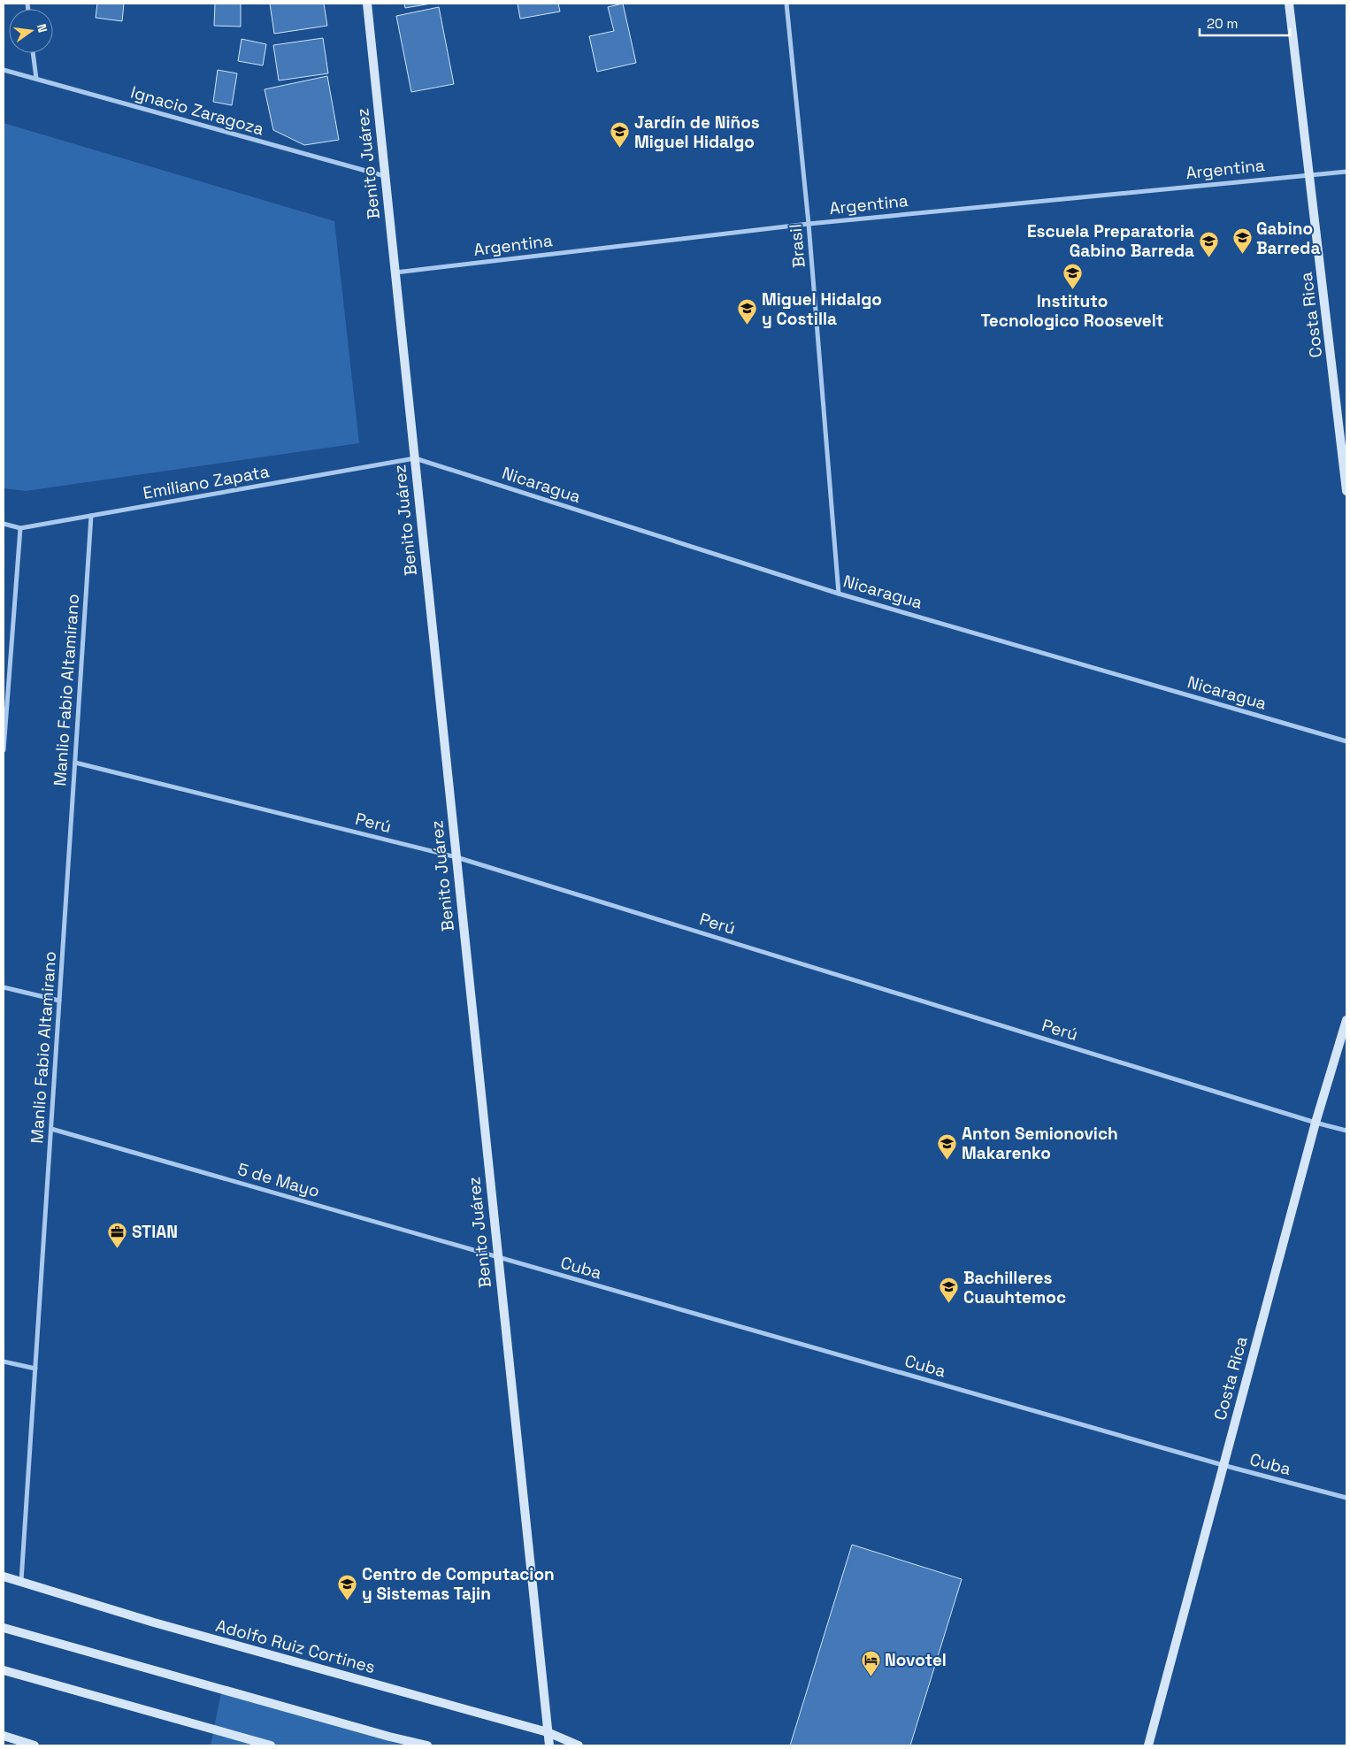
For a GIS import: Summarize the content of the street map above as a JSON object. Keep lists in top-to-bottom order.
{
  "streets": {
    "street": [
      "Ignacio Zaragoza",
      "Benito Juárez",
      "Argentina",
      "Brasil",
      "Costa Rica",
      "Emiliano Zapata",
      "Nicaragua",
      "Manlio Fabio Altamirano",
      "Perú",
      "5 de Mayo",
      "Cuba",
      "Adolfo Ruiz Cortines"
    ]
  },
  "crossings": [
    ["Ignacio Zaragoza", "Benito Juárez"],
    ["Benito Juárez", "Argentina"],
    ["Benito Juárez", "Emiliano Zapata"],
    ["Benito Juárez", "Nicaragua"],
    ["Benito Juárez", "Perú"],
    ["Benito Juárez", "5 de Mayo"],
    ["Benito Juárez", "Cuba"],
    ["Benito Juárez", "Adolfo Ruiz Cortines"],
    ["Argentina", "Brasil"],
    ["Argentina", "Costa Rica"],
    ["Brasil", "Nicaragua"],
    ["Costa Rica", "Perú"],
    ["Costa Rica", "Cuba"],
    ["Emiliano Zapata", "Nicaragua"],
    ["Emiliano Zapata", "Manlio Fabio Altamirano"],
    ["Manlio Fabio Altamirano", "Perú"],
    ["Manlio Fabio Altamirano", "5 de Mayo"],
    ["Manlio Fabio Altamirano", "Adolfo Ruiz Cortines"],
    ["5 de Mayo", "Cuba"]
  ],
  "places": {
    "school or university": [
      "Jardín de Niños Miguel Hidalgo",
      "Gabino Barreda",
      "Escuela Preparatoria Gabino Barreda",
      "Instituto Tecnologico Roosevelt",
      "Miguel Hidalgo y Costilla",
      "Anton Semionovich Makarenko",
      "Bachilleres Cuauhtemoc",
      "Centro de Computacion y Sistemas Tajin"
    ],
    "office": ["STIAN"],
    "hotel": ["Novotel"]
  },
  "scale_bar": "20 m",
  "north": "right"
}
